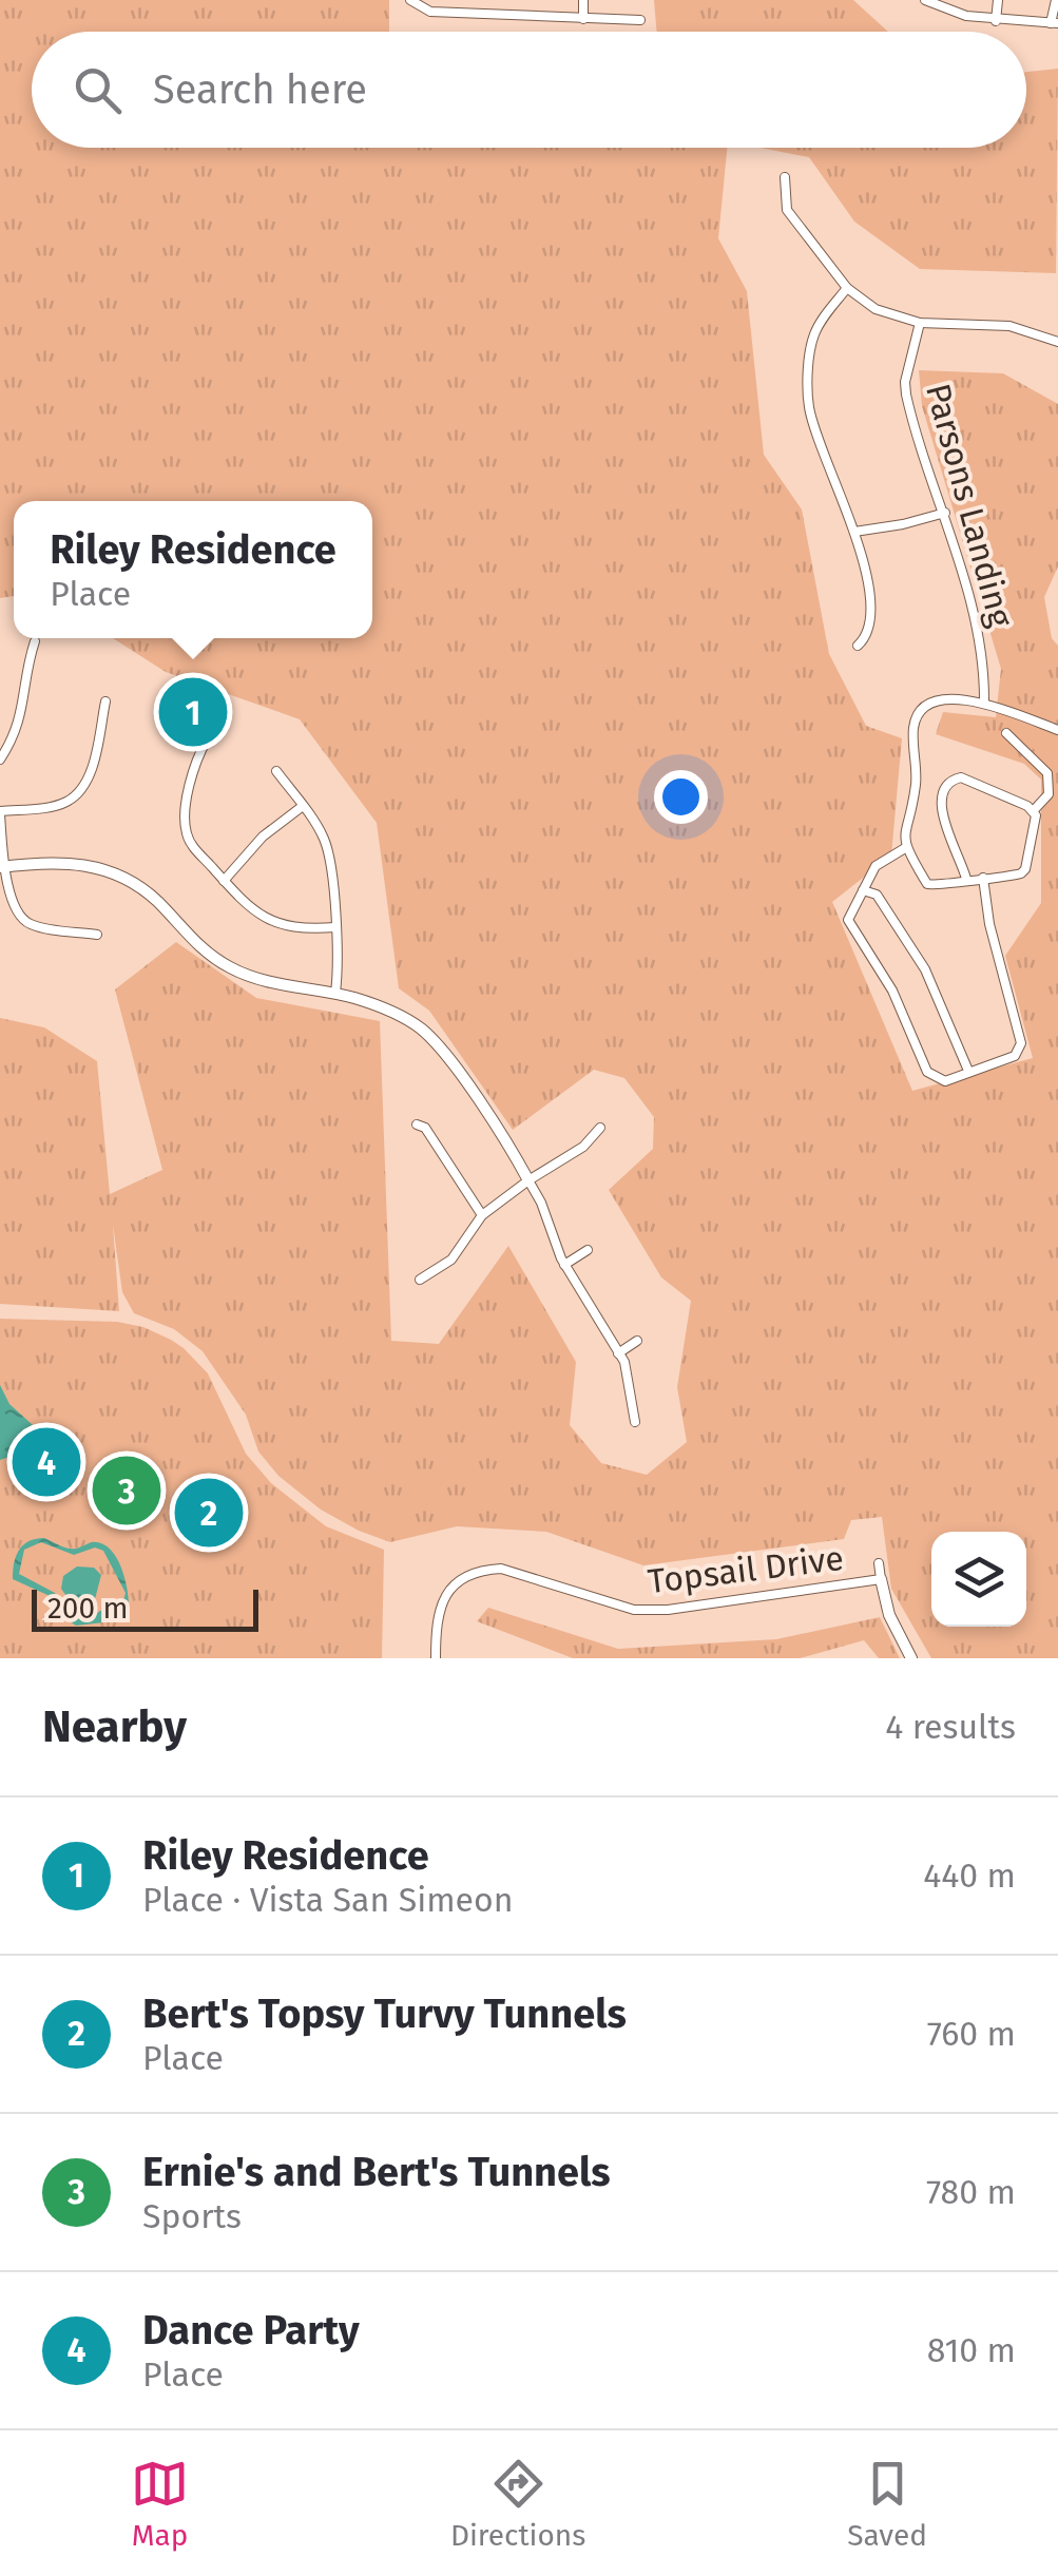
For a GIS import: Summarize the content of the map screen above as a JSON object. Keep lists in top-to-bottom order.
{
  "streets": {
    "street": ["Parsons Landing", "Topsail Drive"]
  },
  "scale_bar": "200 m",
  "page": {
    "search": "Search here",
    "popup": ["Riley Residence", "Place"],
    "pins": [
      "1",
      "4",
      "3",
      "2"
    ],
    "scale": "200 m",
    "heading": ["Nearby", "4 results"],
    "list": [
      {
        "mark": "1",
        "name": "Riley Residence",
        "note": "Place · Vista San Simeon",
        "value": "440 m"
      },
      {
        "mark": "2",
        "name": "Bert's Topsy Turvy Tunnels",
        "note": "Place",
        "value": "760 m"
      },
      {
        "mark": "3",
        "name": "Ernie's and Bert's Tunnels",
        "note": "Sports",
        "value": "780 m"
      },
      {
        "mark": "4",
        "name": "Dance Party",
        "note": "Place",
        "value": "810 m"
      }
    ],
    "nav": ["Map", "Directions", "Saved"]
  }
}
